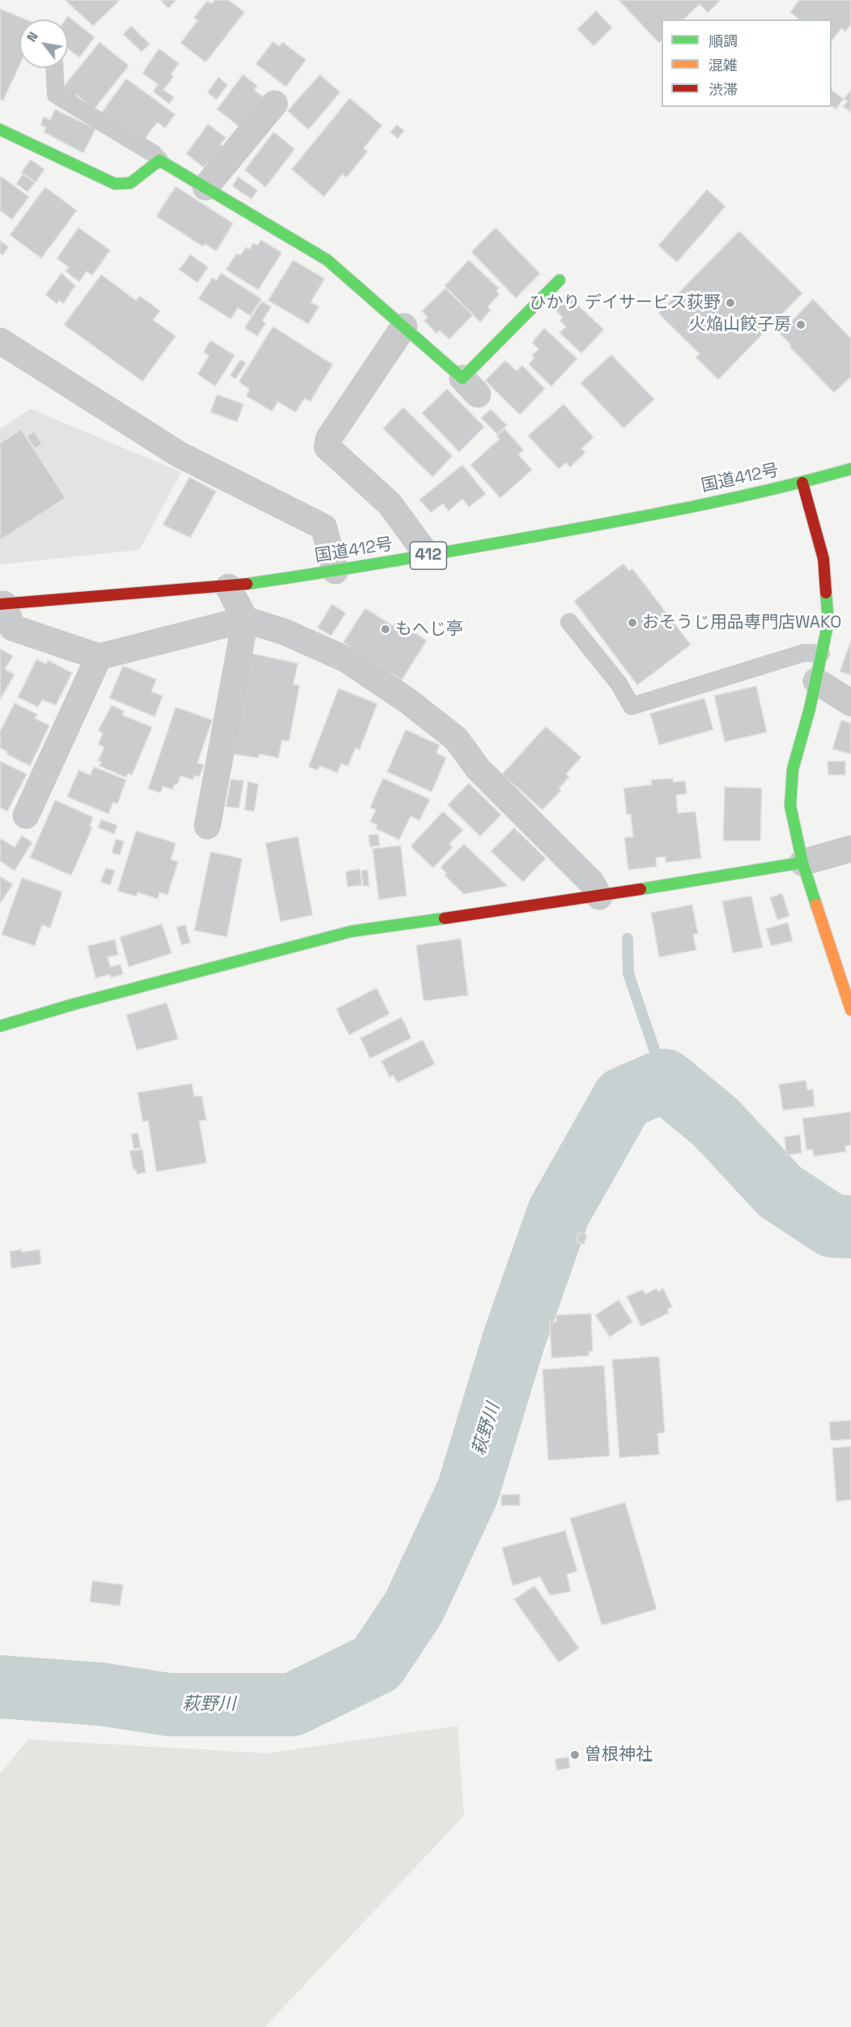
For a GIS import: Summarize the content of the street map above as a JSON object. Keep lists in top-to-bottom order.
{
  "streets": {
    "main road": ["国道412号", "412"]
  },
  "water": ["萩野川"],
  "places": [
    "ひかり デイサービス荻野",
    "火焔山餃子房",
    "おそうじ用品専門店WAKO",
    "もへじ亭",
    "曽根神社"
  ],
  "legend": ["順調", "混雑", "渋滞"],
  "north": "top left"
}
